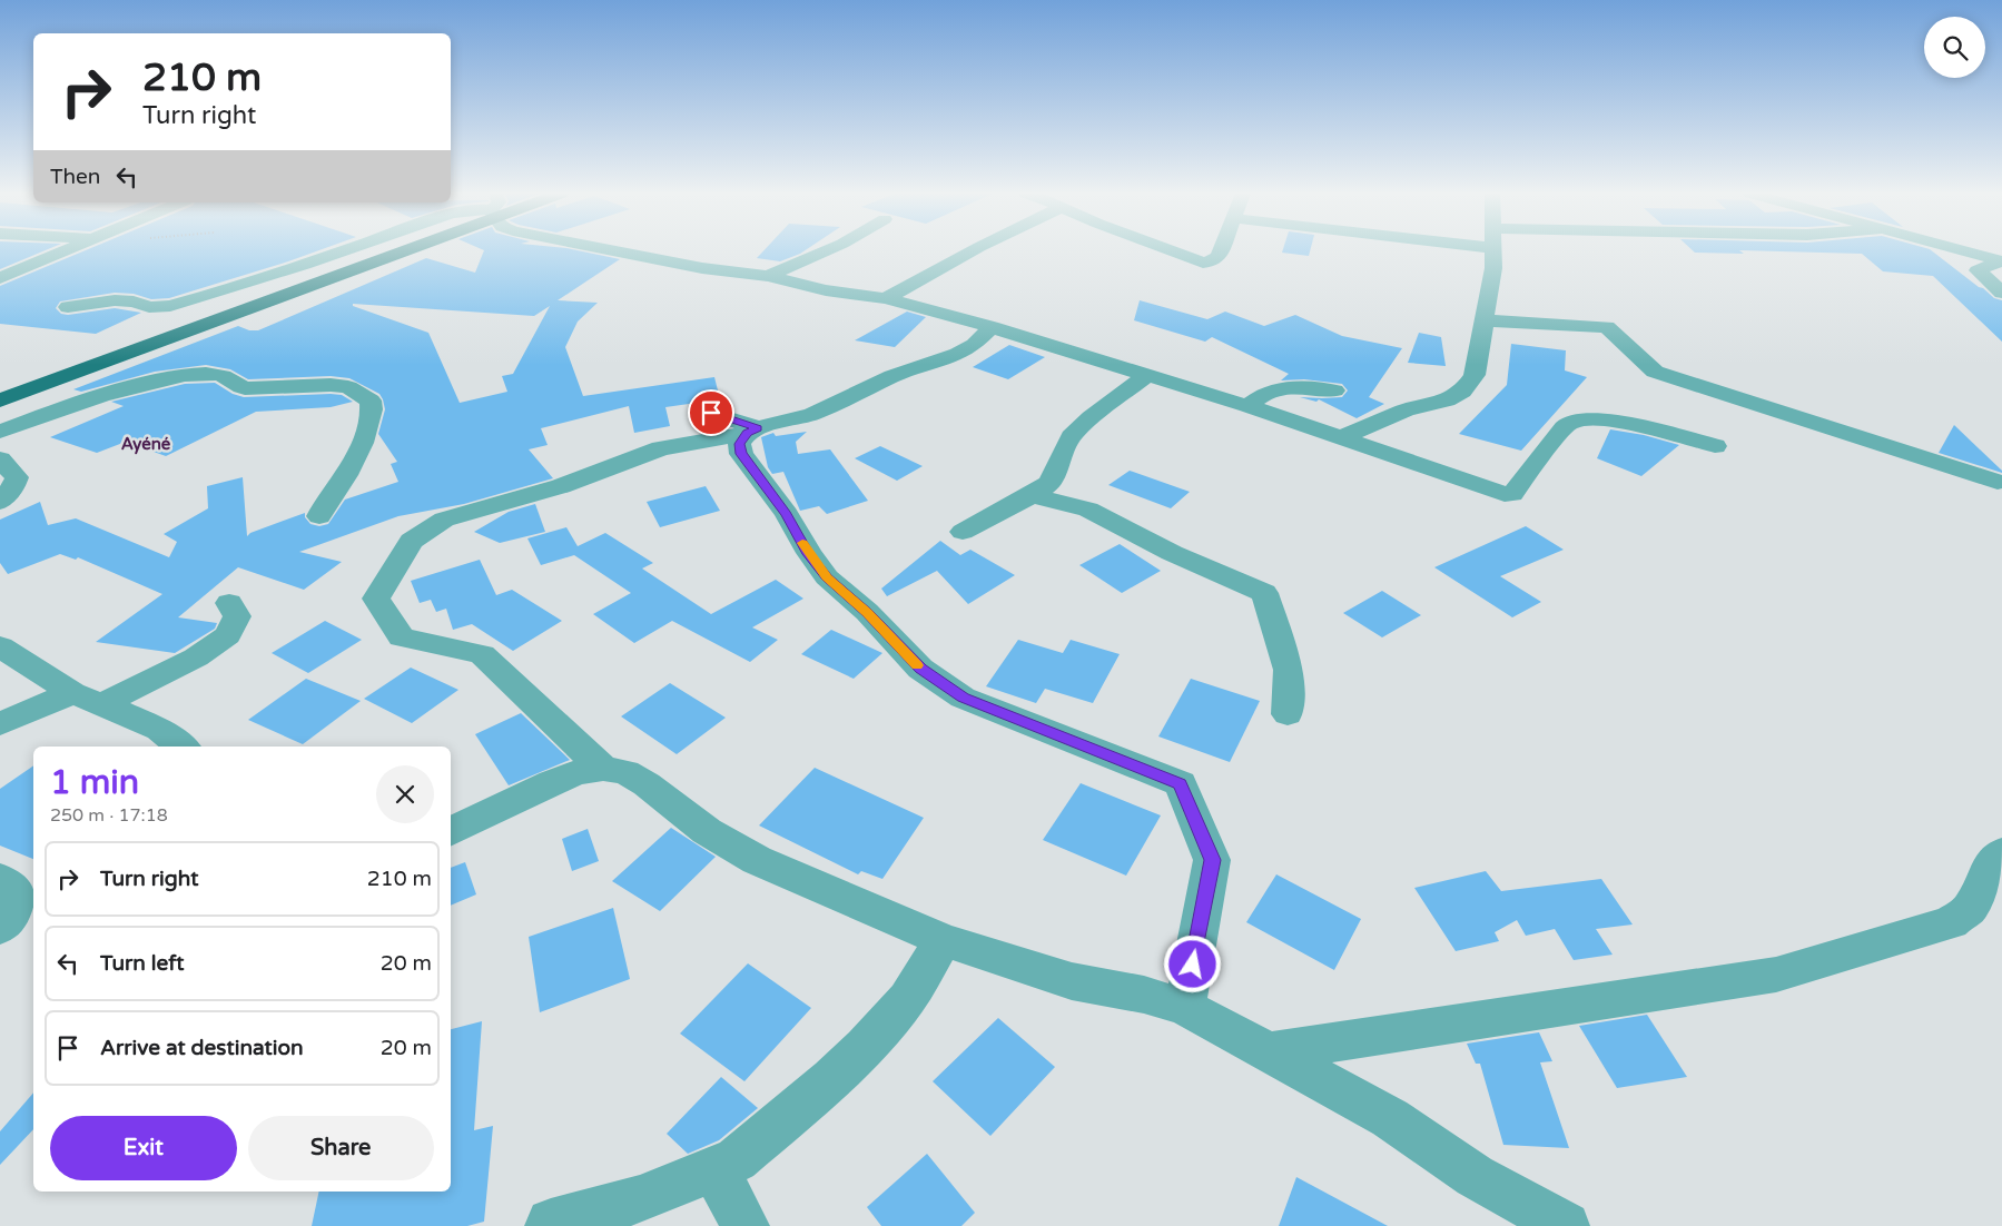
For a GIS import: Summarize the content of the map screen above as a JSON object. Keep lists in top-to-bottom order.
{
  "districts": ["Ayéné"],
  "page": {
    "turn": ["210 m", "Turn right"],
    "then": "Then",
    "heading": ["1 min", "250 m · 17:18"],
    "list": [
      {
        "name": "Turn right",
        "value": "210 m"
      },
      {
        "name": "Turn left",
        "value": "20 m"
      },
      {
        "name": "Arrive at destination",
        "value": "20 m"
      }
    ],
    "buttons": ["Exit", "Share"]
  }
}
